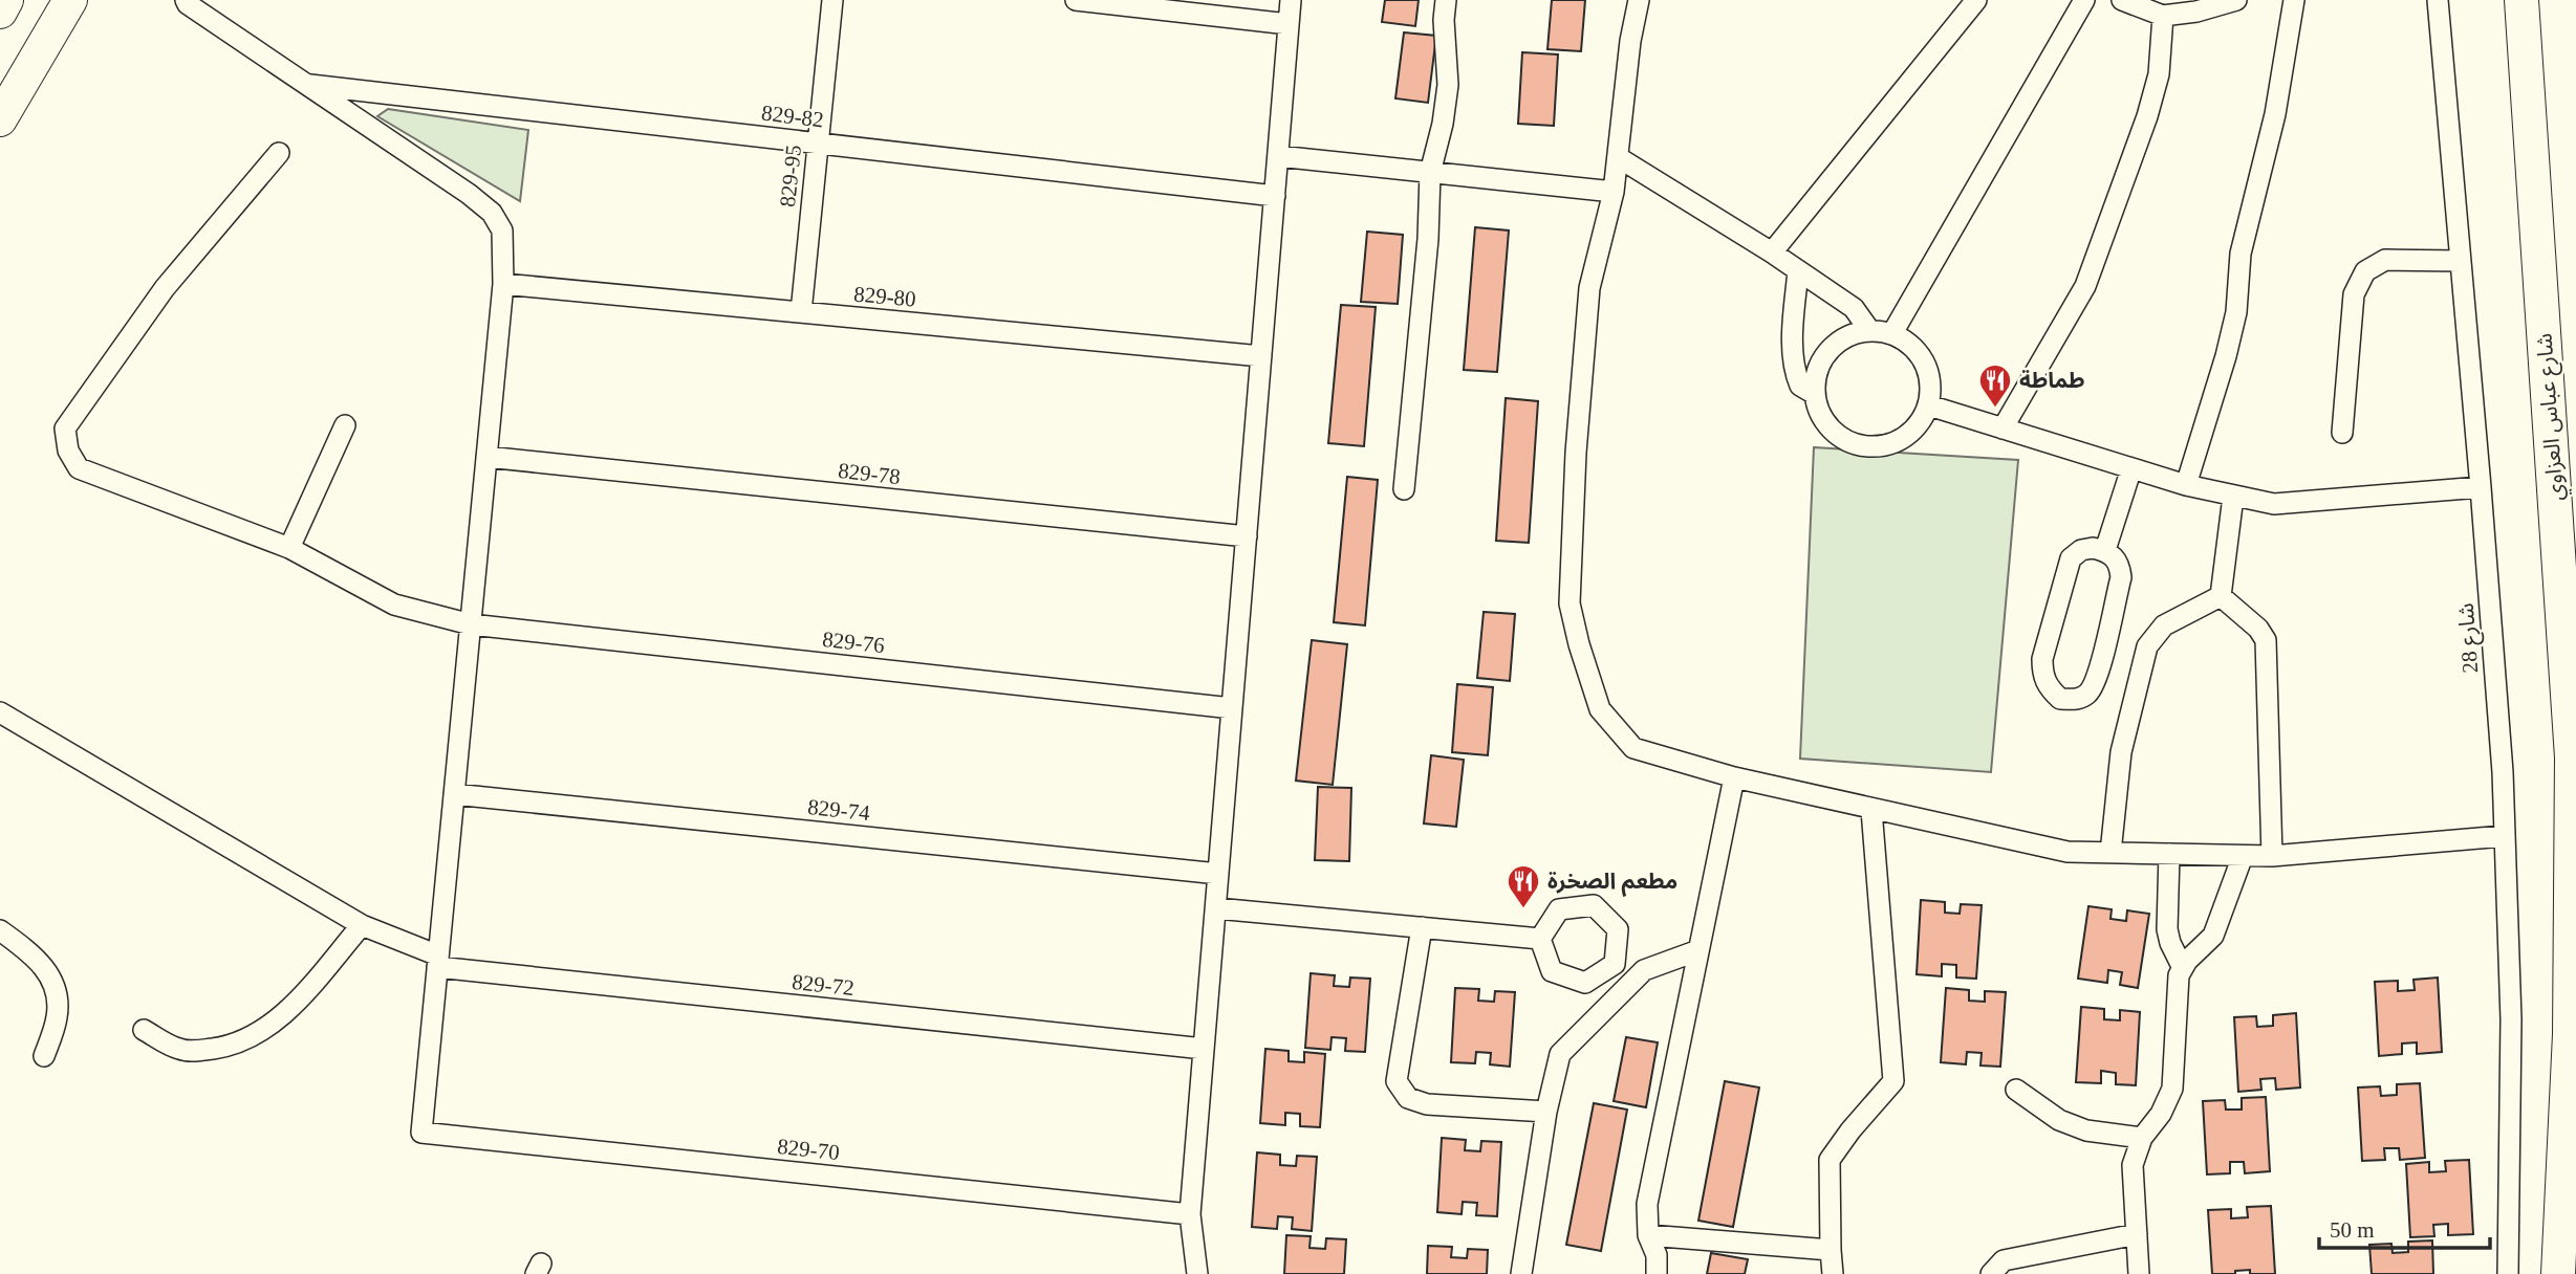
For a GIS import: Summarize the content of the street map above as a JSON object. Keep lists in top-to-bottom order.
{
  "streets": {
    "main road": ["شارع عباس العزاوي"],
    "street": [
      "829-82",
      "829-95",
      "829-80",
      "829-78",
      "شارع 28",
      "829-76",
      "829-74",
      "829-72",
      "829-70"
    ]
  },
  "crossings": [
    ["829-82", "829-95"],
    ["829-95", "829-80"],
    ["829-72", "829-70"]
  ],
  "places": {
    "restaurant": ["طماطة", "مطعم الصخرة"]
  },
  "scale_bar": "50 m"
}
